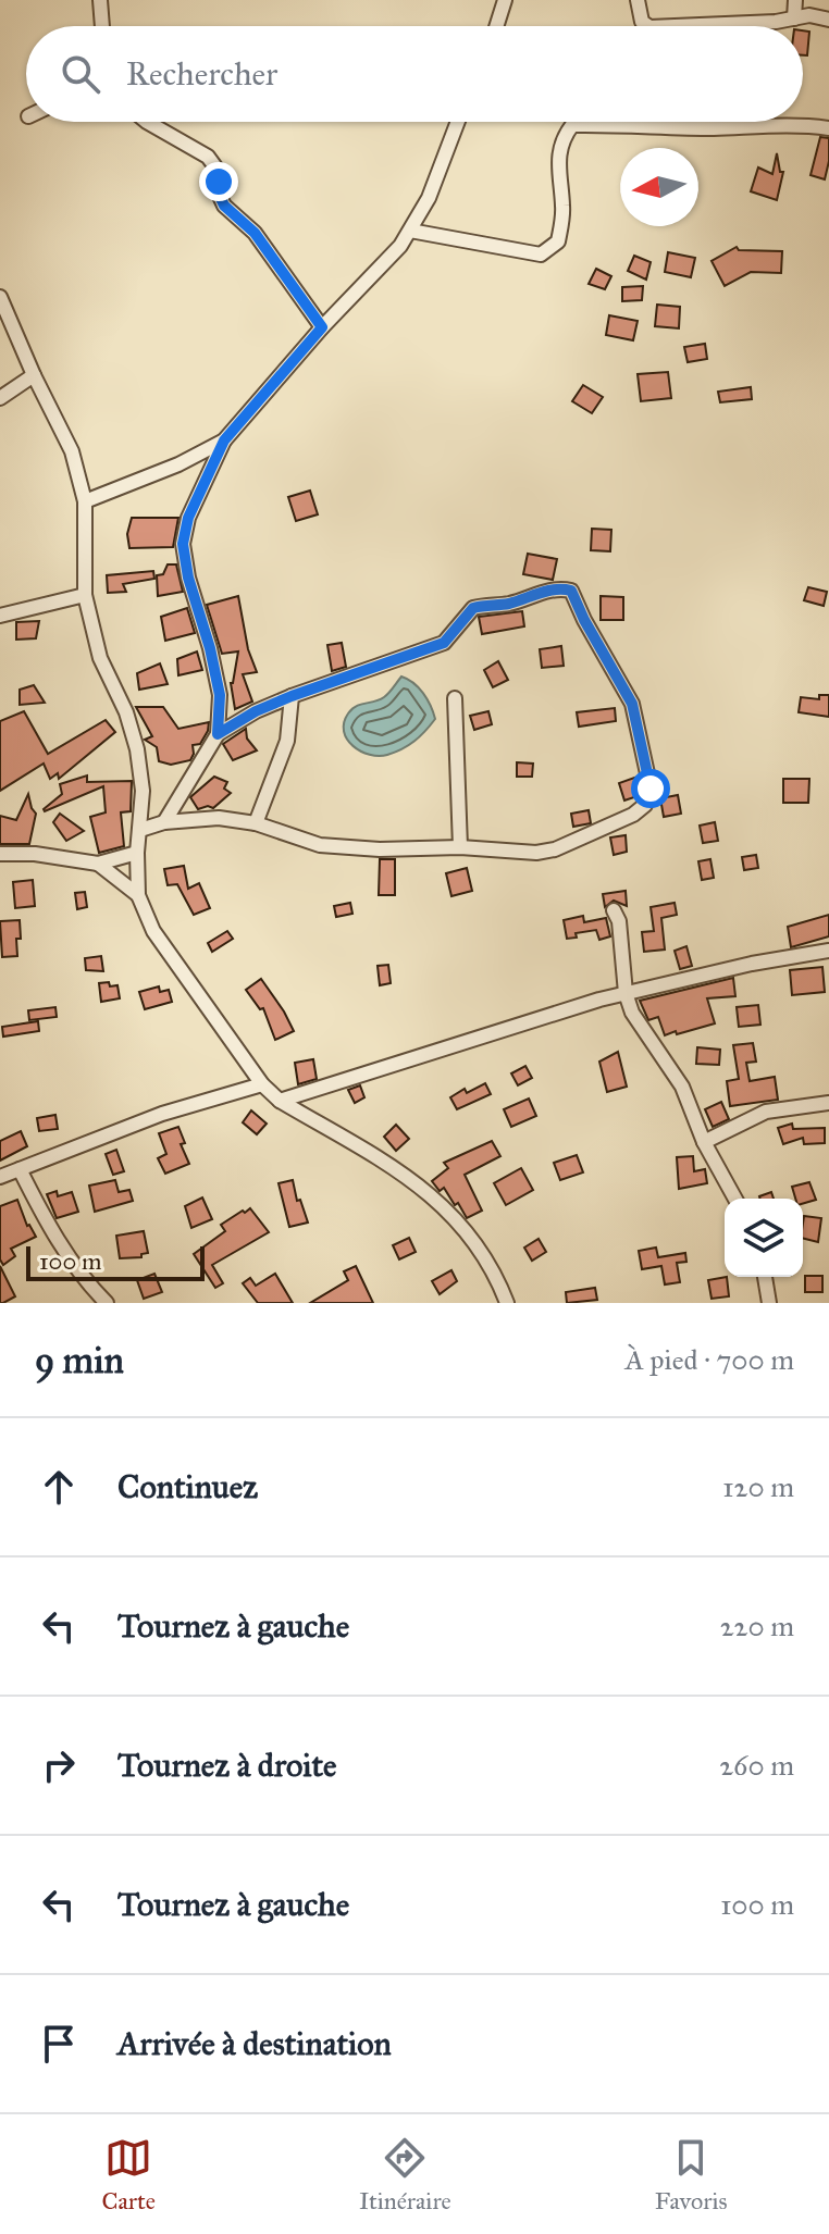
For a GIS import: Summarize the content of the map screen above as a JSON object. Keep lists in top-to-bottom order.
{
  "scale_bar": "100 m",
  "north": "left",
  "page": {
    "search": "Rechercher",
    "scale": "100 m",
    "heading": ["9 min", "À pied · 700 m"],
    "list": [
      ["Continuez", "120 m"],
      ["Tournez à gauche", "220 m"],
      ["Tournez à droite", "260 m"],
      ["Tournez à gauche", "100 m"],
      "Arrivée à destination"
    ],
    "nav": ["Carte", "Itinéraire", "Favoris"]
  }
}
